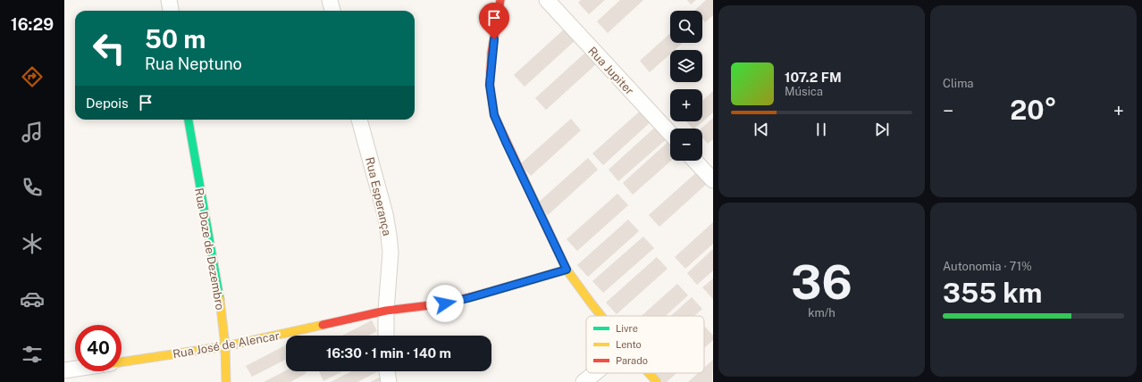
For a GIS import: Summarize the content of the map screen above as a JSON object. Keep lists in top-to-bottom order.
{
  "streets": {
    "street": [
      "Rua Jupiter",
      "Rua Esperança",
      "Rua Doze de Dezembro",
      "Rua José de Alencar"
    ]
  },
  "crossings": [
    ["Rua Esperança", "Rua José de Alencar"],
    ["Rua Doze de Dezembro", "Rua José de Alencar"]
  ],
  "legend": ["Livre", "Lento", "Parado"],
  "page": {
    "tabs": "16:29",
    "tile": [
      "Clima",
      ["36", "km/h"],
      ["Autonomia · 71%", "355 km"]
    ],
    "map_buttons": ["+", "−"],
    "turn": ["50 m", "Rua Neptuno"],
    "song": ["107.2 FM", "Música"],
    "then": "Depois",
    "heat": ["−", "20°", "+"],
    "limit": "40",
    "trip": "16:30 · 1 min · 140 m"
  }
}
